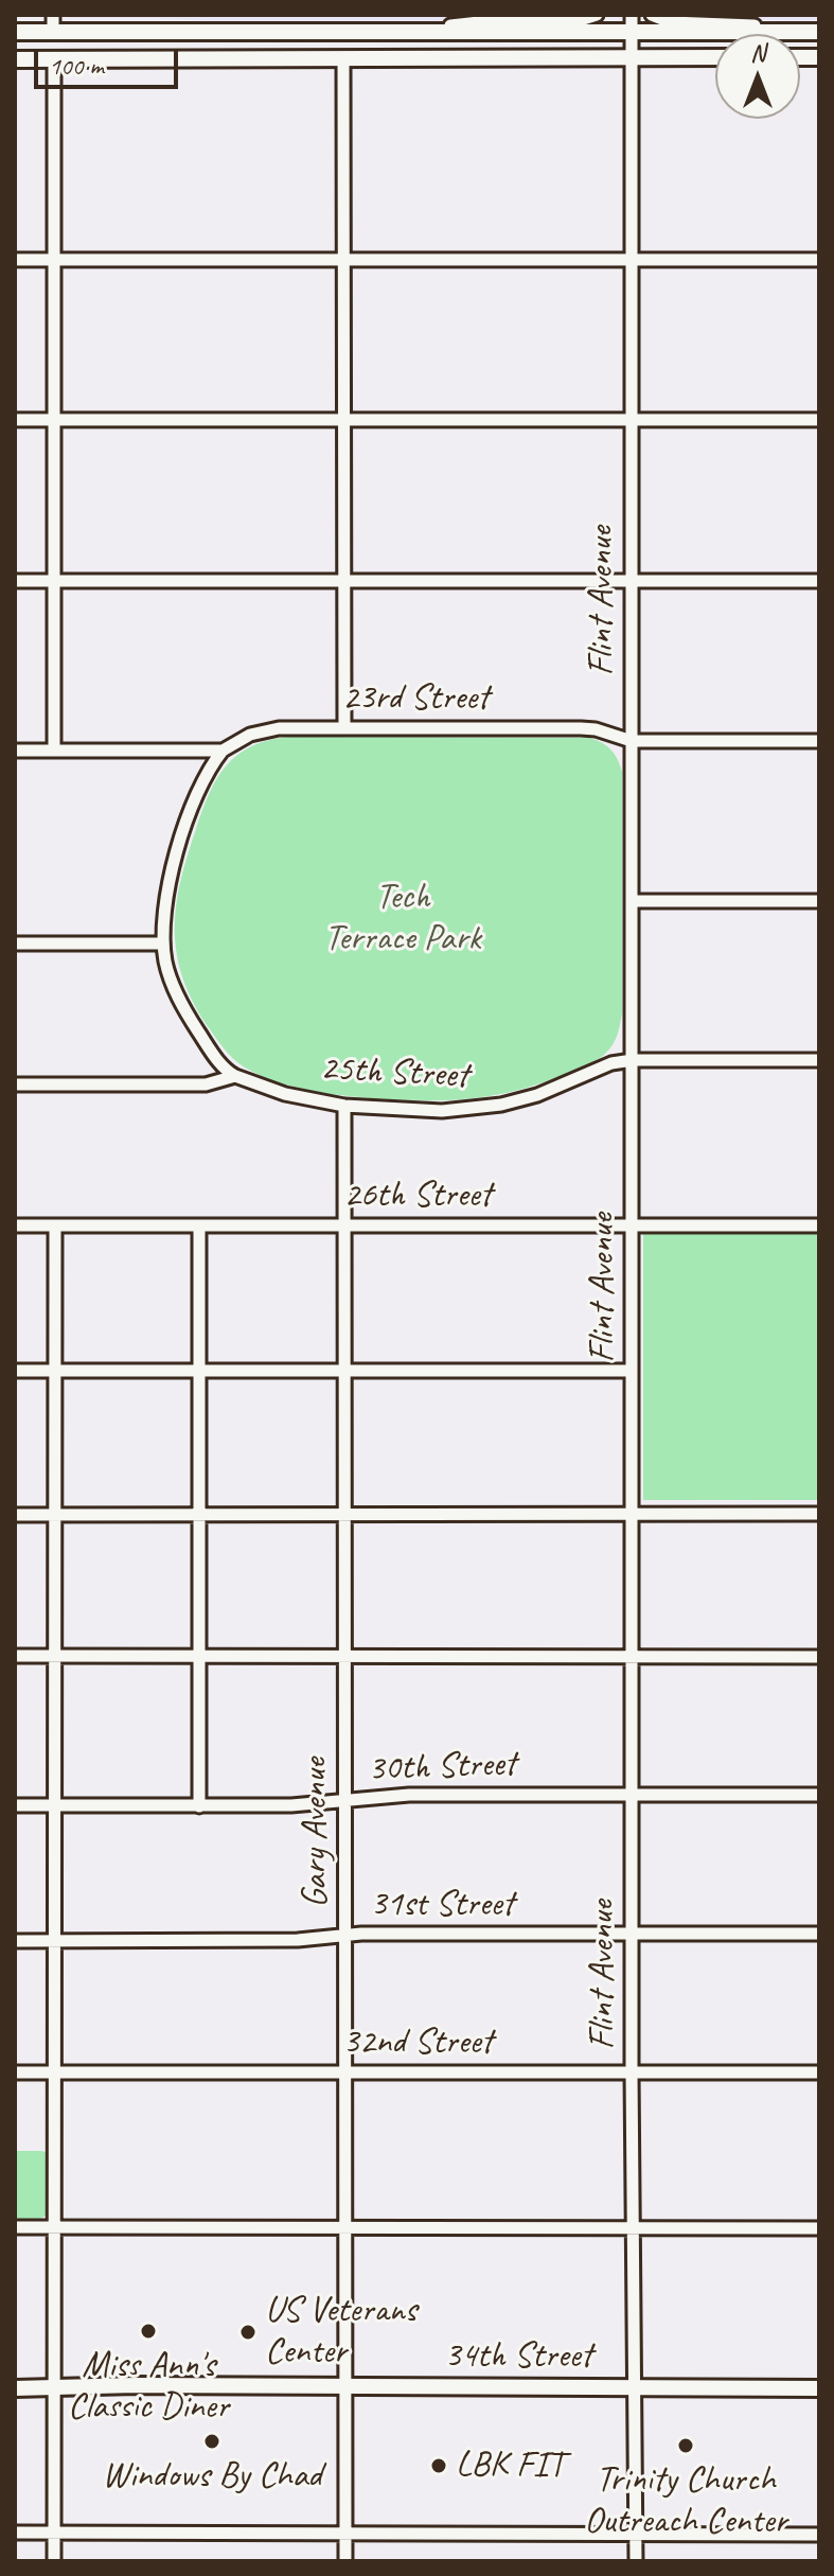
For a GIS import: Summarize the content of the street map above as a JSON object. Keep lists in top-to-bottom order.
{
  "streets": {
    "main road": ["34th Street"],
    "street": [
      "Flint Avenue",
      "23rd Street",
      "25th Street",
      "26th Street",
      "30th Street",
      "Gary Avenue",
      "31st Street",
      "32nd Street"
    ]
  },
  "crossings": [
    ["Flint Avenue", "23rd Street"],
    ["Flint Avenue", "25th Street"],
    ["Flint Avenue", "26th Street"],
    ["Flint Avenue", "30th Street"],
    ["Flint Avenue", "31st Street"],
    ["Flint Avenue", "32nd Street"],
    ["Flint Avenue", "34th Street"],
    ["25th Street", "Gary Avenue"],
    ["26th Street", "Gary Avenue"],
    ["30th Street", "Gary Avenue"],
    ["Gary Avenue", "31st Street"],
    ["Gary Avenue", "32nd Street"],
    ["Gary Avenue", "34th Street"]
  ],
  "parks": ["Tech Terrace Park"],
  "places": [
    "Miss Ann's Classic Diner",
    "US Veterans Center",
    "Windows By Chad",
    "Trinity Church Outreach Center",
    "LBK FIT"
  ],
  "scale_bar": "100 m",
  "north": "top"
}
